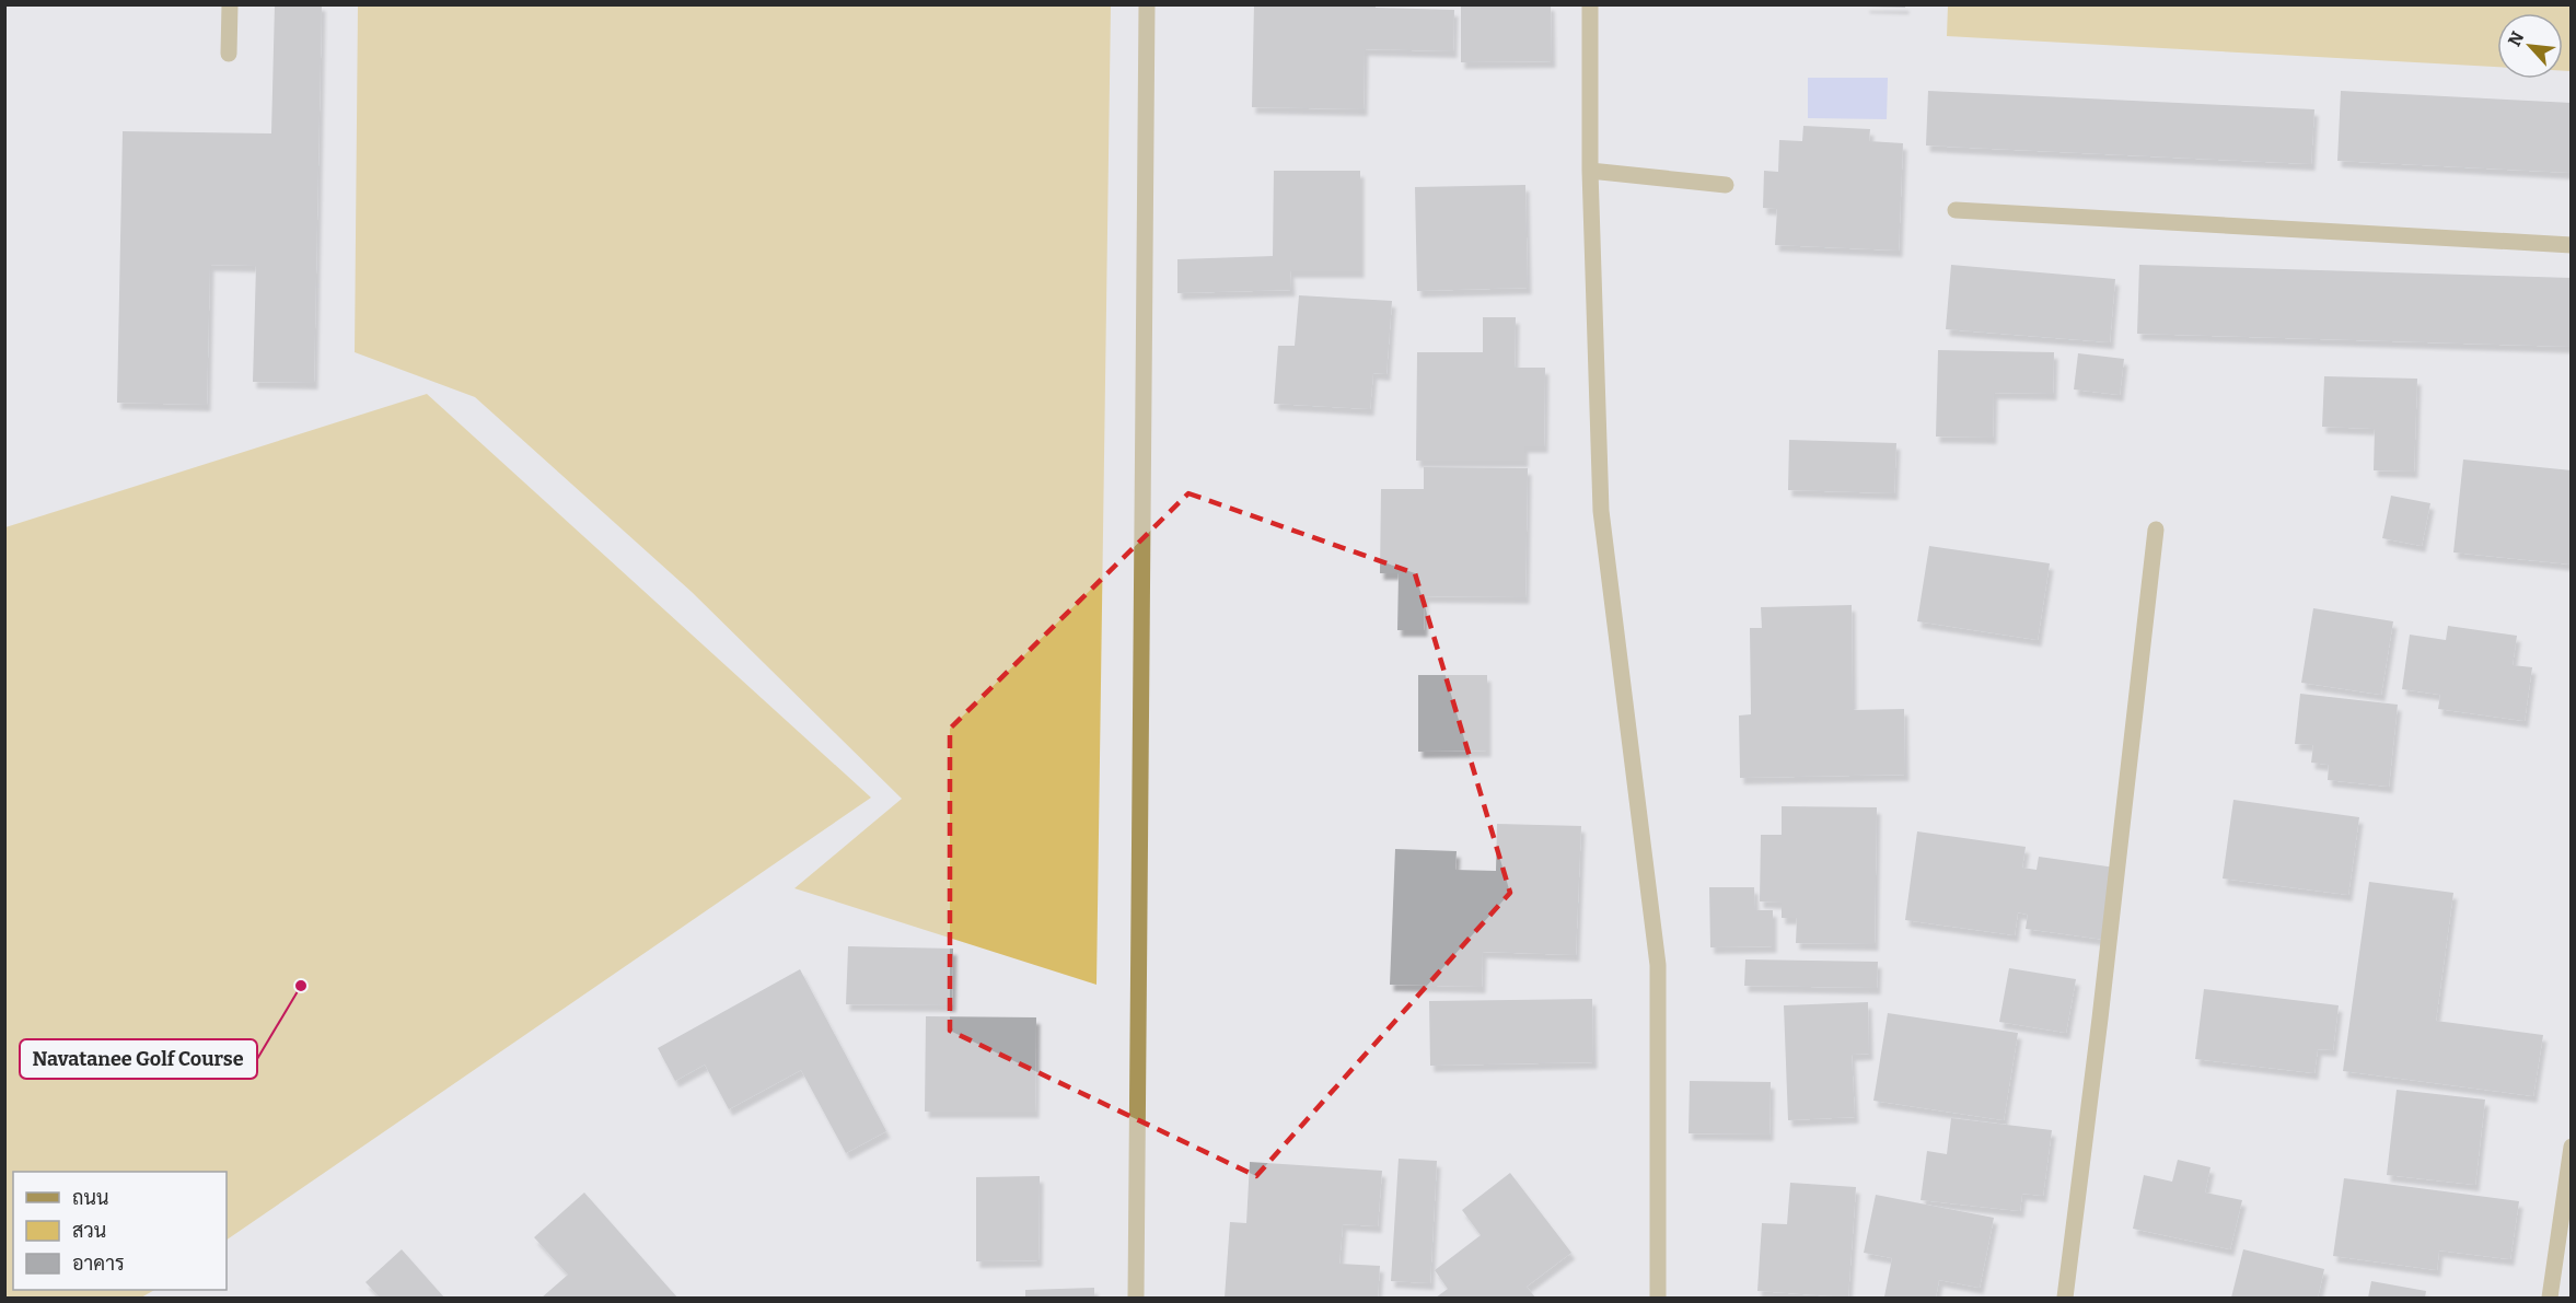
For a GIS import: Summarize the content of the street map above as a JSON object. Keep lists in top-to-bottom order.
{
  "places": ["Navatanee Golf Course"],
  "legend": ["ถนน", "สวน", "อาคาร"],
  "north": "top left"
}
